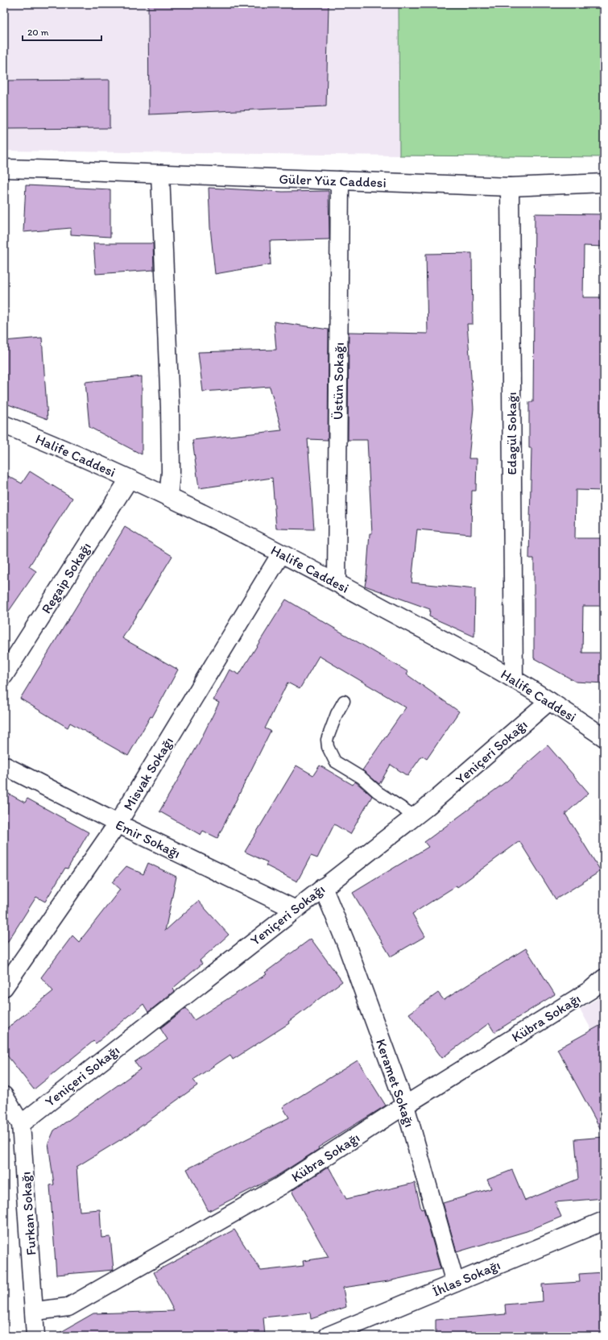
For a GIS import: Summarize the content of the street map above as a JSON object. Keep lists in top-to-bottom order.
{
  "streets": {
    "street": [
      "Güler Yüz Caddesi",
      "Üstün Sokağı",
      "Edagül Sokağı",
      "Halife Caddesi",
      "Regaip Sokağı",
      "Yeniçeri Sokağı",
      "Misvak Sokağı",
      "Emir Sokağı",
      "Kübra Sokağı",
      "Keramet Sokağı",
      "Furkan Sokağı",
      "İhlas Sokağı"
    ]
  },
  "crossings": [
    ["Güler Yüz Caddesi", "Üstün Sokağı"],
    ["Güler Yüz Caddesi", "Edagül Sokağı"],
    ["Üstün Sokağı", "Halife Caddesi"],
    ["Edagül Sokağı", "Halife Caddesi"],
    ["Halife Caddesi", "Regaip Sokağı"],
    ["Halife Caddesi", "Yeniçeri Sokağı"],
    ["Halife Caddesi", "Misvak Sokağı"],
    ["Yeniçeri Sokağı", "Emir Sokağı"],
    ["Yeniçeri Sokağı", "Keramet Sokağı"],
    ["Yeniçeri Sokağı", "Furkan Sokağı"],
    ["Misvak Sokağı", "Emir Sokağı"],
    ["Kübra Sokağı", "Keramet Sokağı"],
    ["Kübra Sokağı", "Furkan Sokağı"],
    ["Keramet Sokağı", "İhlas Sokağı"]
  ],
  "scale_bar": "20 m"
}
